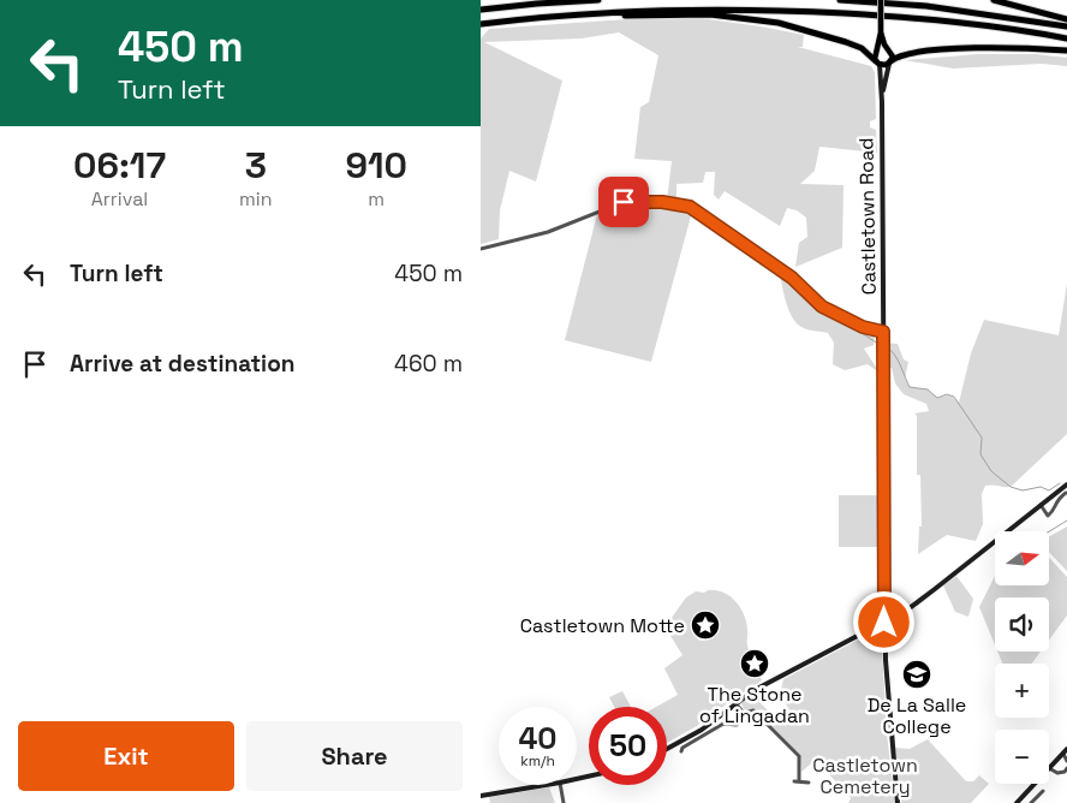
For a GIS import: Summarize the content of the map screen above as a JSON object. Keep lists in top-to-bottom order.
{
  "streets": {
    "main road": ["Castletown Road"]
  },
  "parks": ["Castletown Cemetery"],
  "places": {
    "place": ["Castletown Motte", "The Stone of Lingadan"],
    "school or university": ["De La Salle College"]
  },
  "north": "right",
  "page": {
    "turn": ["450 m", "Turn left"],
    "eta": [
      "06:17",
      "Arrival",
      "3",
      "min",
      "910",
      "m"
    ],
    "list": [
      {
        "name": "Turn left",
        "value": "450 m"
      },
      {
        "name": "Arrive at destination",
        "value": "460 m"
      }
    ],
    "map_buttons": ["+", "−"],
    "speed": "40 km/h",
    "limit": "50",
    "buttons": ["Exit", "Share"]
  }
}
